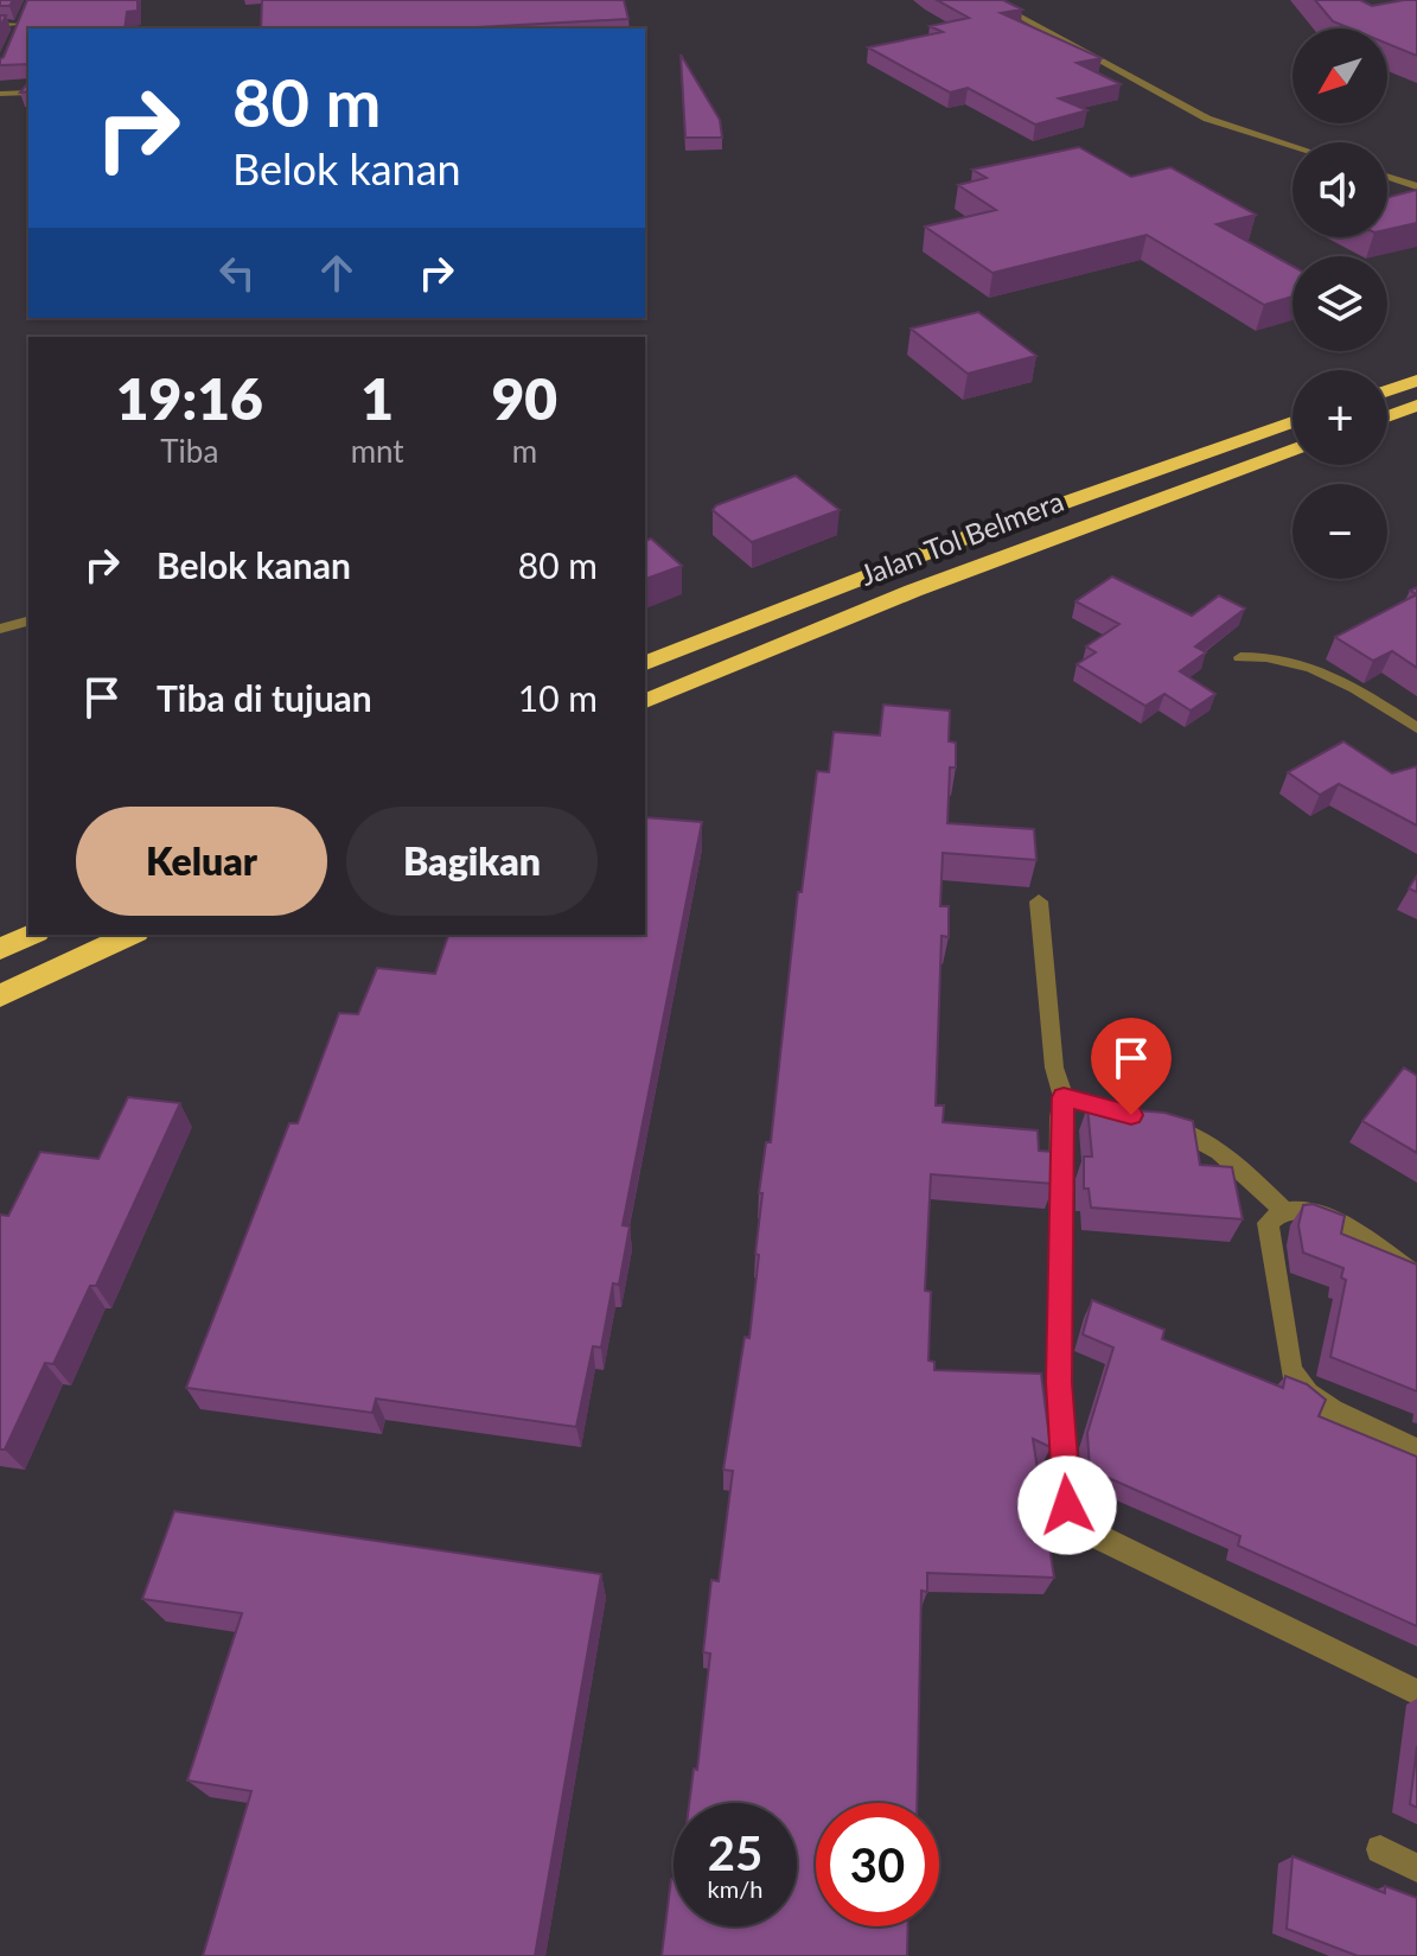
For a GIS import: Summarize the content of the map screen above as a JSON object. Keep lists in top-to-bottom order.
{
  "streets": {
    "highway": ["Jalan Tol Belmera"]
  },
  "north": "bottom left",
  "page": {
    "map_buttons": ["+", "−"],
    "turn": ["80 m", "Belok kanan"],
    "eta": [
      "19:16",
      "Tiba",
      "1",
      "mnt",
      "90",
      "m"
    ],
    "list": [
      {
        "name": "Belok kanan",
        "value": "80 m"
      },
      {
        "name": "Tiba di tujuan",
        "value": "10 m"
      }
    ],
    "buttons": ["Keluar", "Bagikan"],
    "speed": "25 km/h",
    "limit": "30"
  }
}
